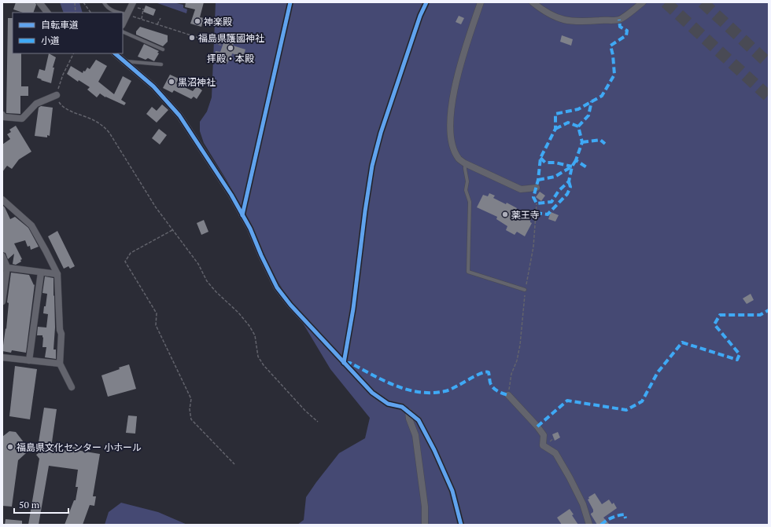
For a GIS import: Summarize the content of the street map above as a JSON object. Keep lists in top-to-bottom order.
{
  "places": [
    "神楽殿",
    "福島県護國神社",
    "拝殿・本殿",
    "黒沼神社",
    "薬王寺",
    "福島県文化センター 小ホール"
  ],
  "legend": ["自転車道", "小道"],
  "scale_bar": "50 m"
}
